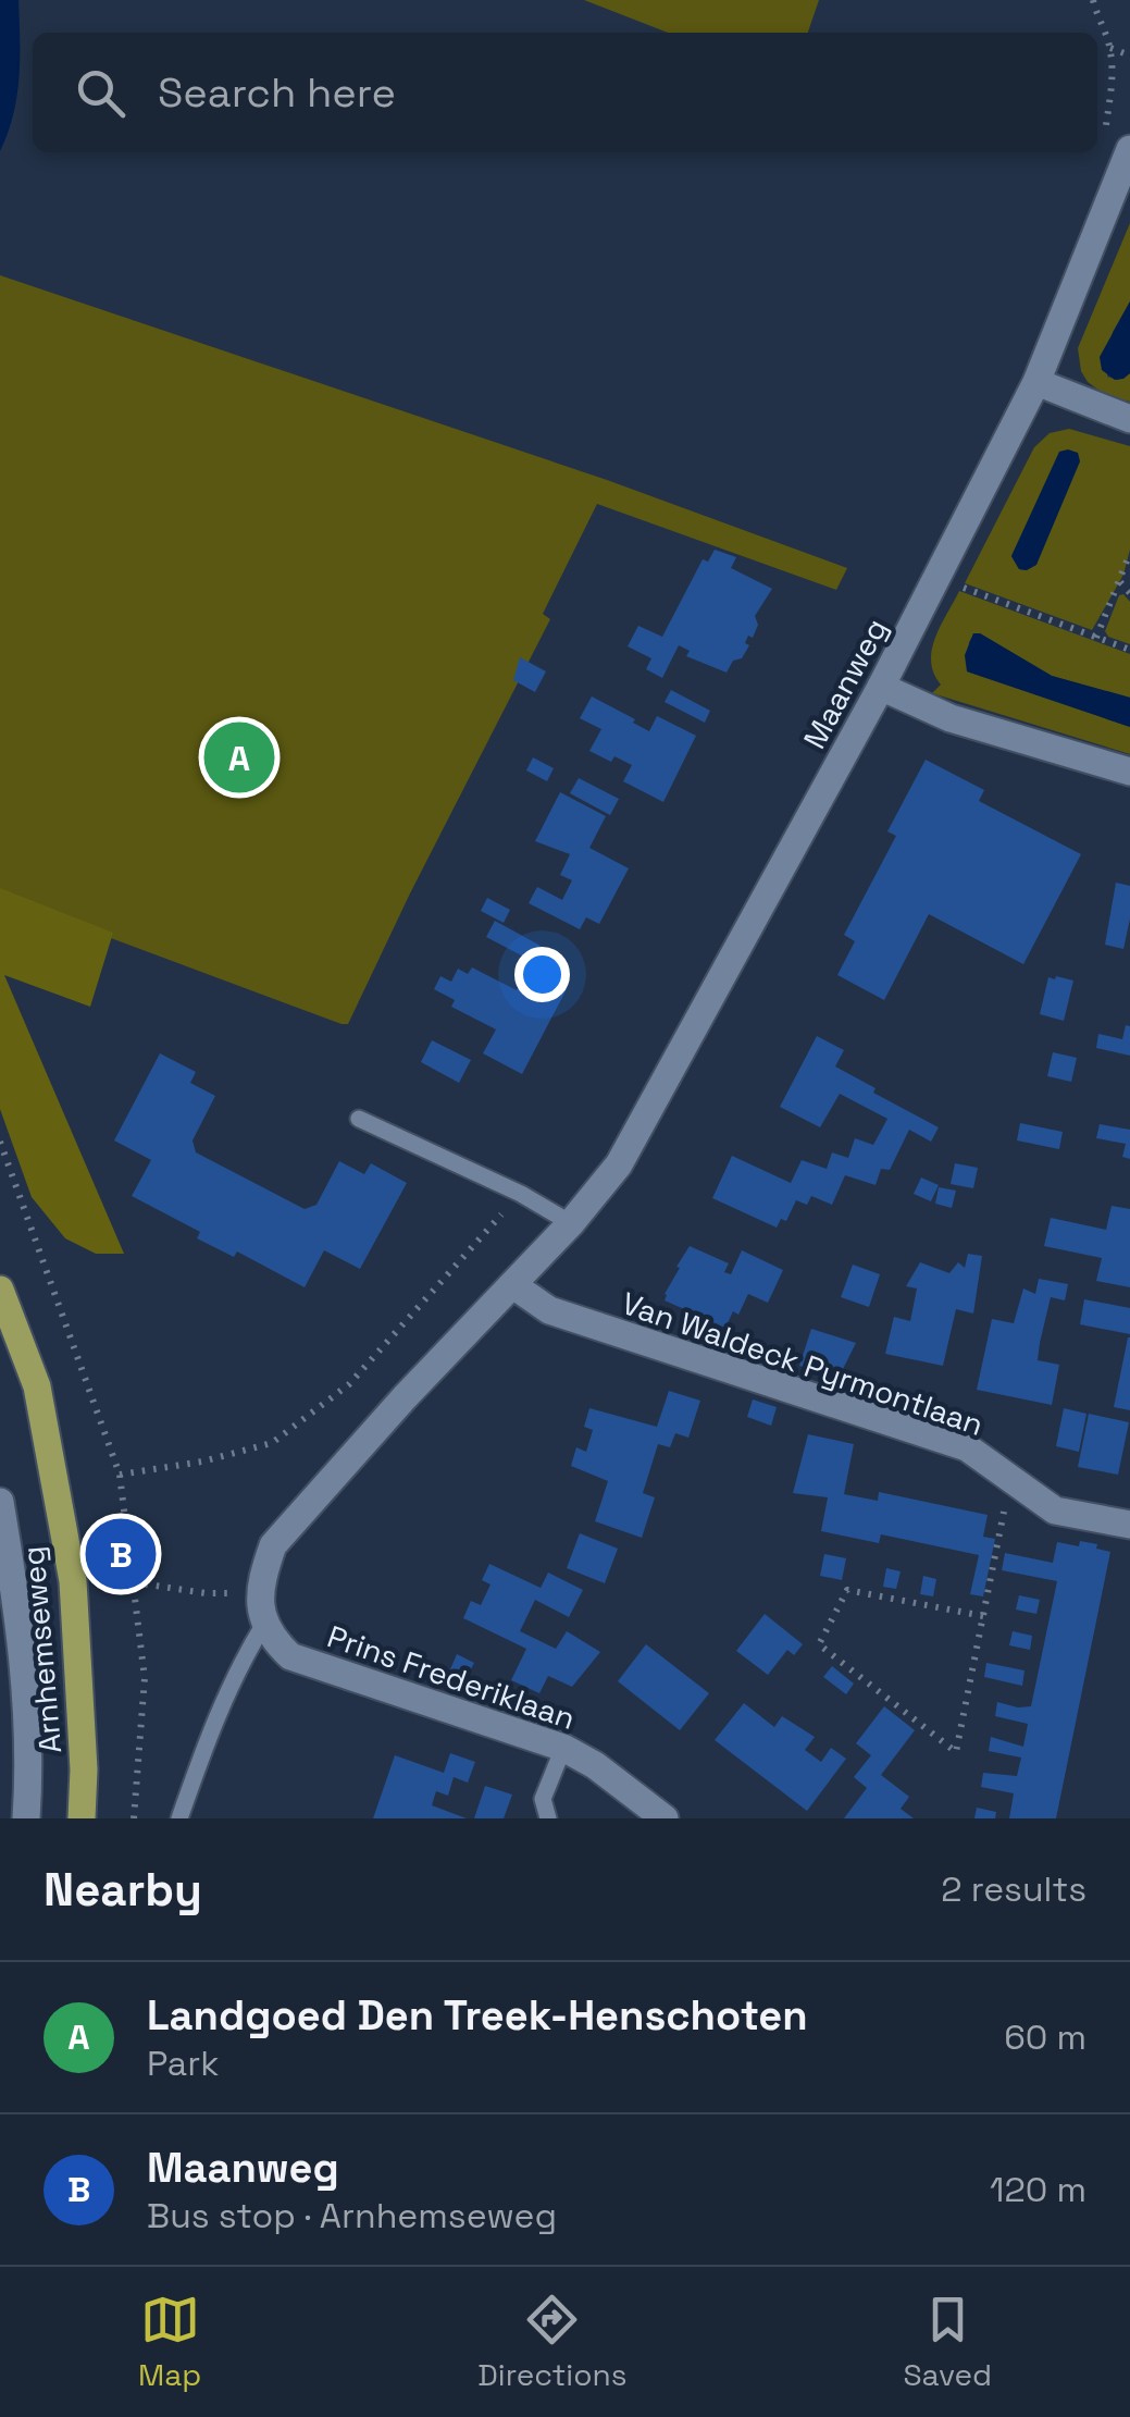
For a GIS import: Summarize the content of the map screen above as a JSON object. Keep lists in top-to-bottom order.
{
  "streets": {
    "main road": ["Arnhemseweg"],
    "street": ["Maanweg", "Van Waldeck Pyrmontlaan", "Prins Frederiklaan"]
  },
  "crossings": [
    ["Maanweg", "Van Waldeck Pyrmontlaan"]
  ],
  "page": {
    "search": "Search here",
    "pins": ["A", "B"],
    "heading": ["Nearby", "2 results"],
    "list": [
      {
        "mark": "A",
        "name": "Landgoed Den Treek-Henschoten",
        "note": "Park",
        "value": "60 m"
      },
      {
        "mark": "B",
        "name": "Maanweg",
        "note": "Bus stop · Arnhemseweg",
        "value": "120 m"
      }
    ],
    "nav": ["Map", "Directions", "Saved"]
  }
}
